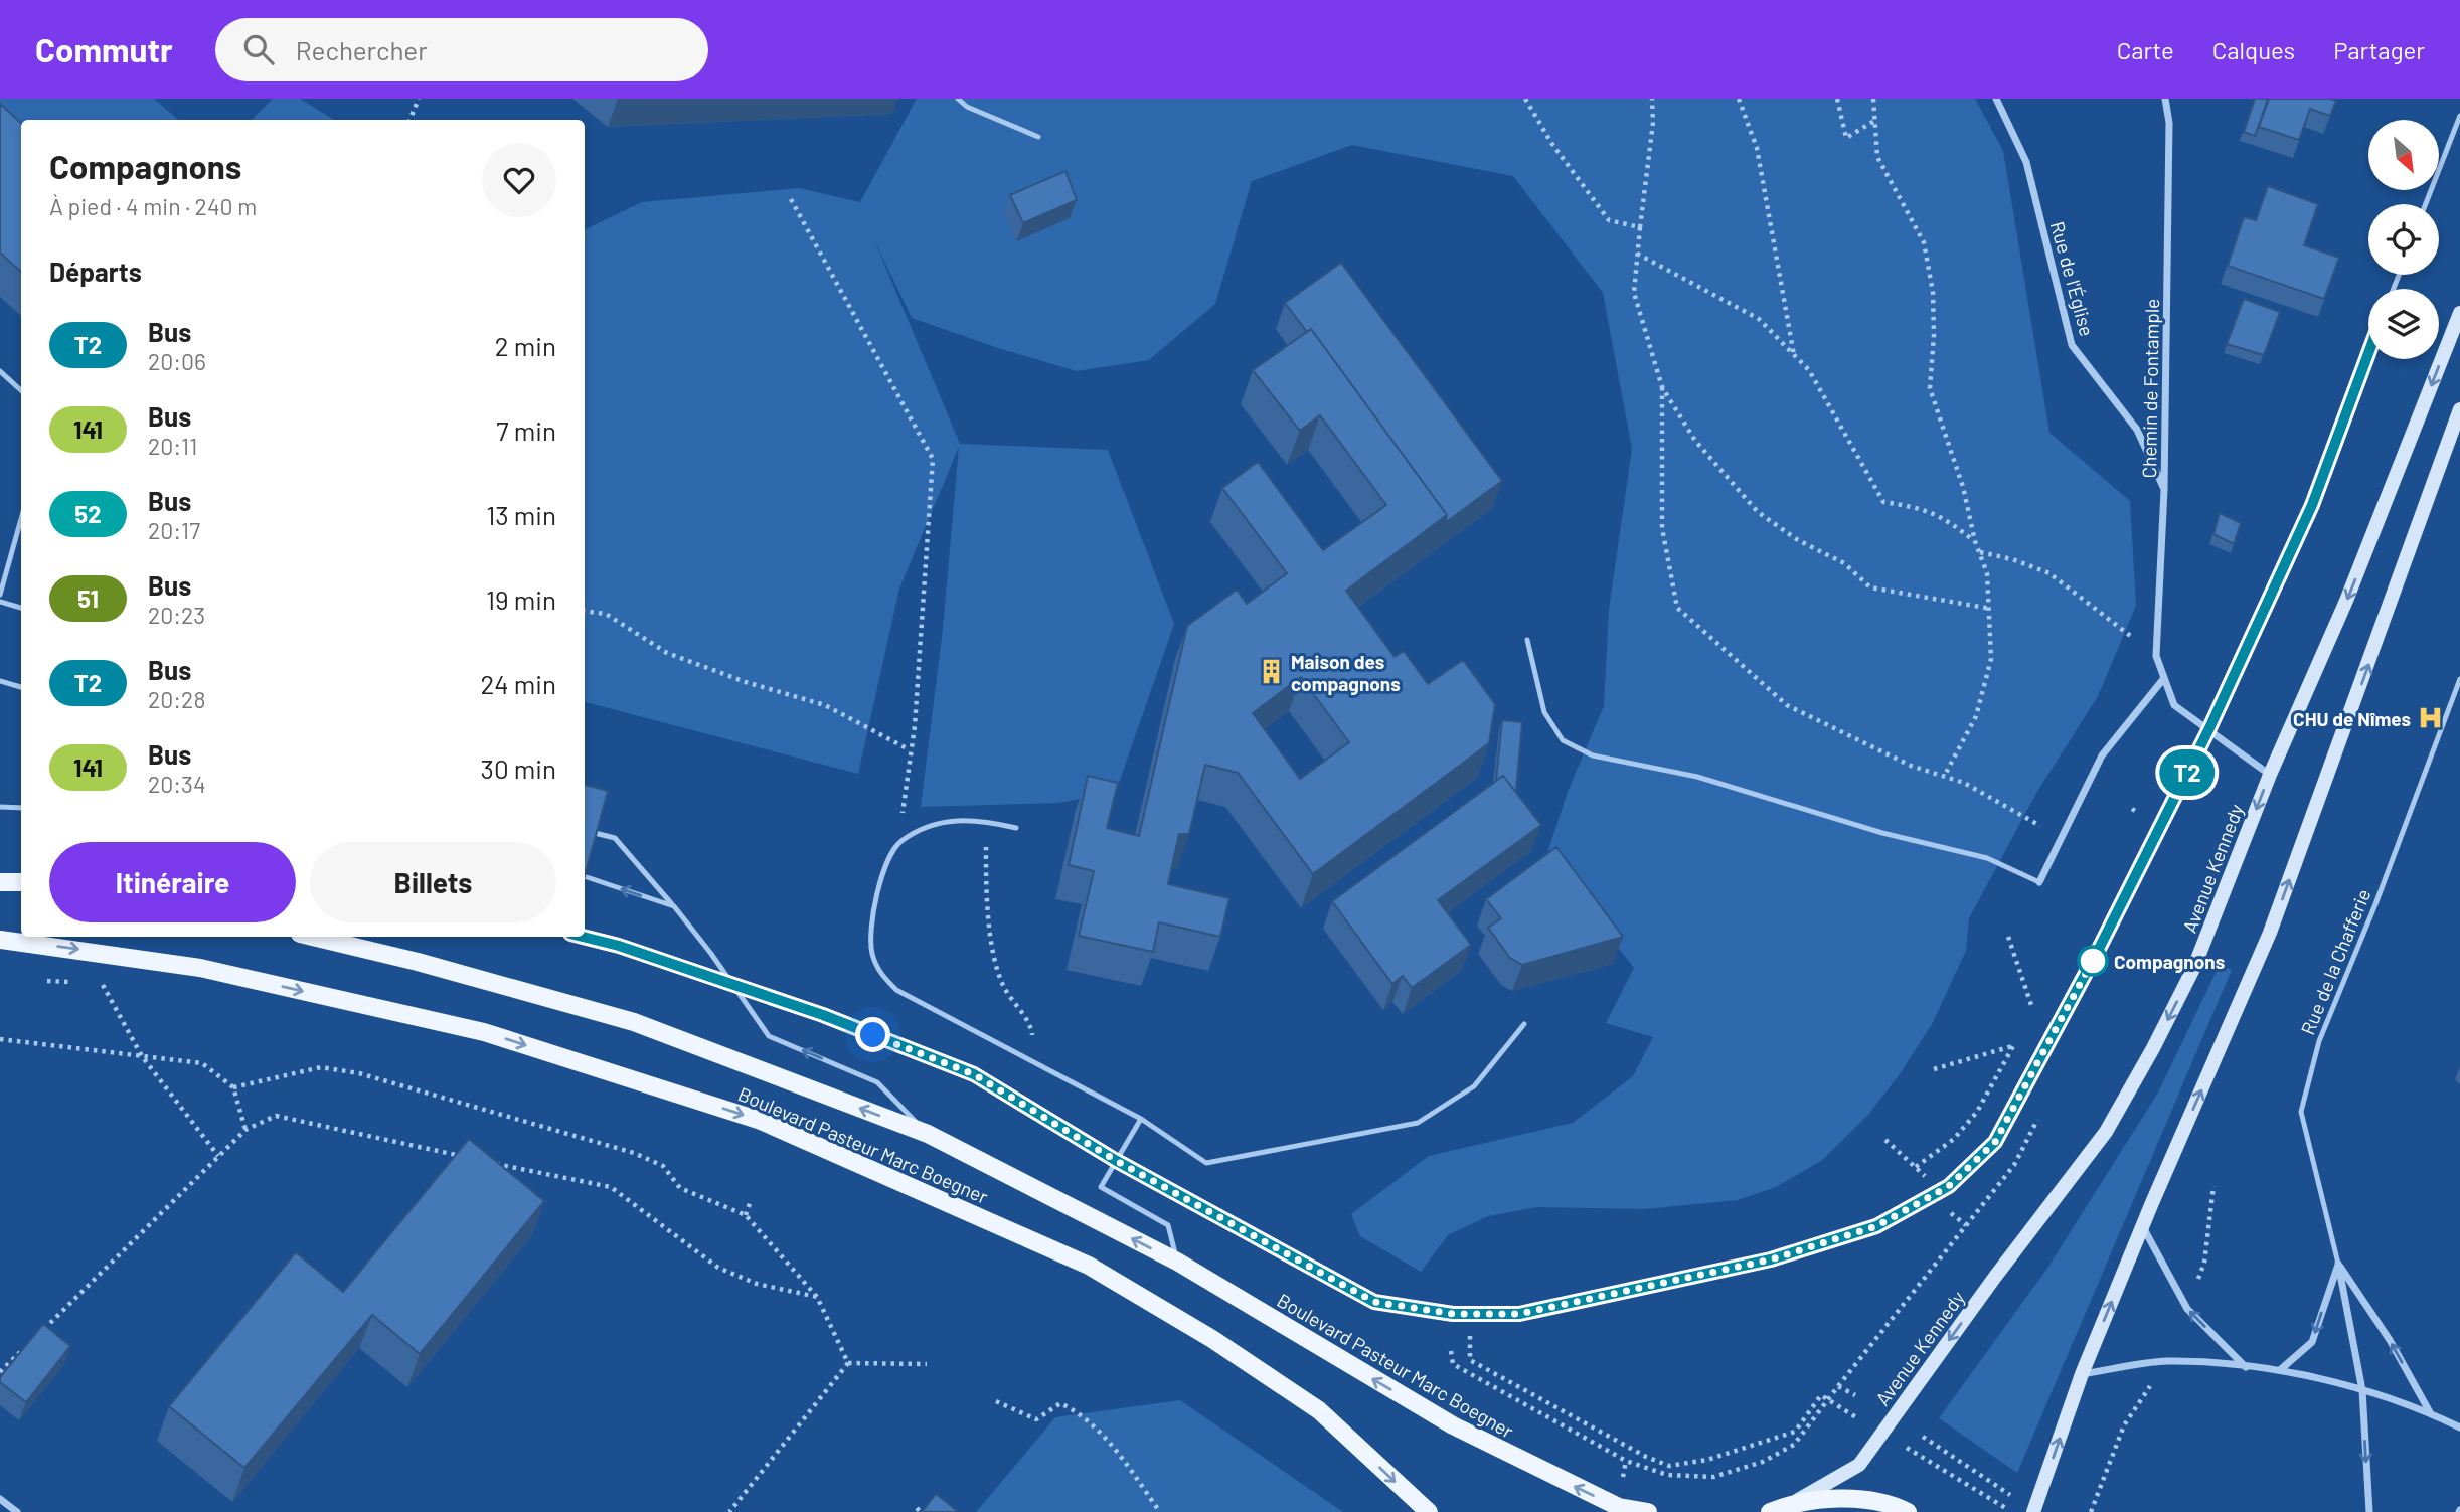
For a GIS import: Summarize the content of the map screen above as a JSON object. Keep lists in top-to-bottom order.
{
  "streets": {
    "main road": ["Avenue Kennedy", "Boulevard Pasteur Marc Boegner"],
    "street": ["Rue de l'Église", "Chemin de Fontample"],
    "lane": ["Rue de la Chafferie"]
  },
  "crossings": [
    ["Rue de l'Église", "Chemin de Fontample"],
    ["Chemin de Fontample", "Avenue Kennedy"]
  ],
  "places": {
    "building": ["Maison des compagnons"],
    "hospital": ["CHU de Nîmes"],
    "other": ["Compagnons"]
  },
  "lines": ["bus line T2"],
  "north": "bottom right",
  "page": {
    "header": "Commutr",
    "search": "Rechercher",
    "nav": ["Carte", "Calques", "Partager"],
    "on_map": "T2",
    "heading": [
      ["Compagnons", "À pied · 4 min · 240 m"],
      "Départs"
    ],
    "list": [
      {
        "mark": "T2",
        "name": "Bus",
        "note": "20:06",
        "value": "2 min"
      },
      {
        "mark": "141",
        "name": "Bus",
        "note": "20:11",
        "value": "7 min"
      },
      {
        "mark": "52",
        "name": "Bus",
        "note": "20:17",
        "value": "13 min"
      },
      {
        "mark": "51",
        "name": "Bus",
        "note": "20:23",
        "value": "19 min"
      },
      {
        "mark": "T2",
        "name": "Bus",
        "note": "20:28",
        "value": "24 min"
      },
      {
        "mark": "141",
        "name": "Bus",
        "note": "20:34",
        "value": "30 min"
      }
    ],
    "buttons": ["Itinéraire", "Billets"]
  }
}
